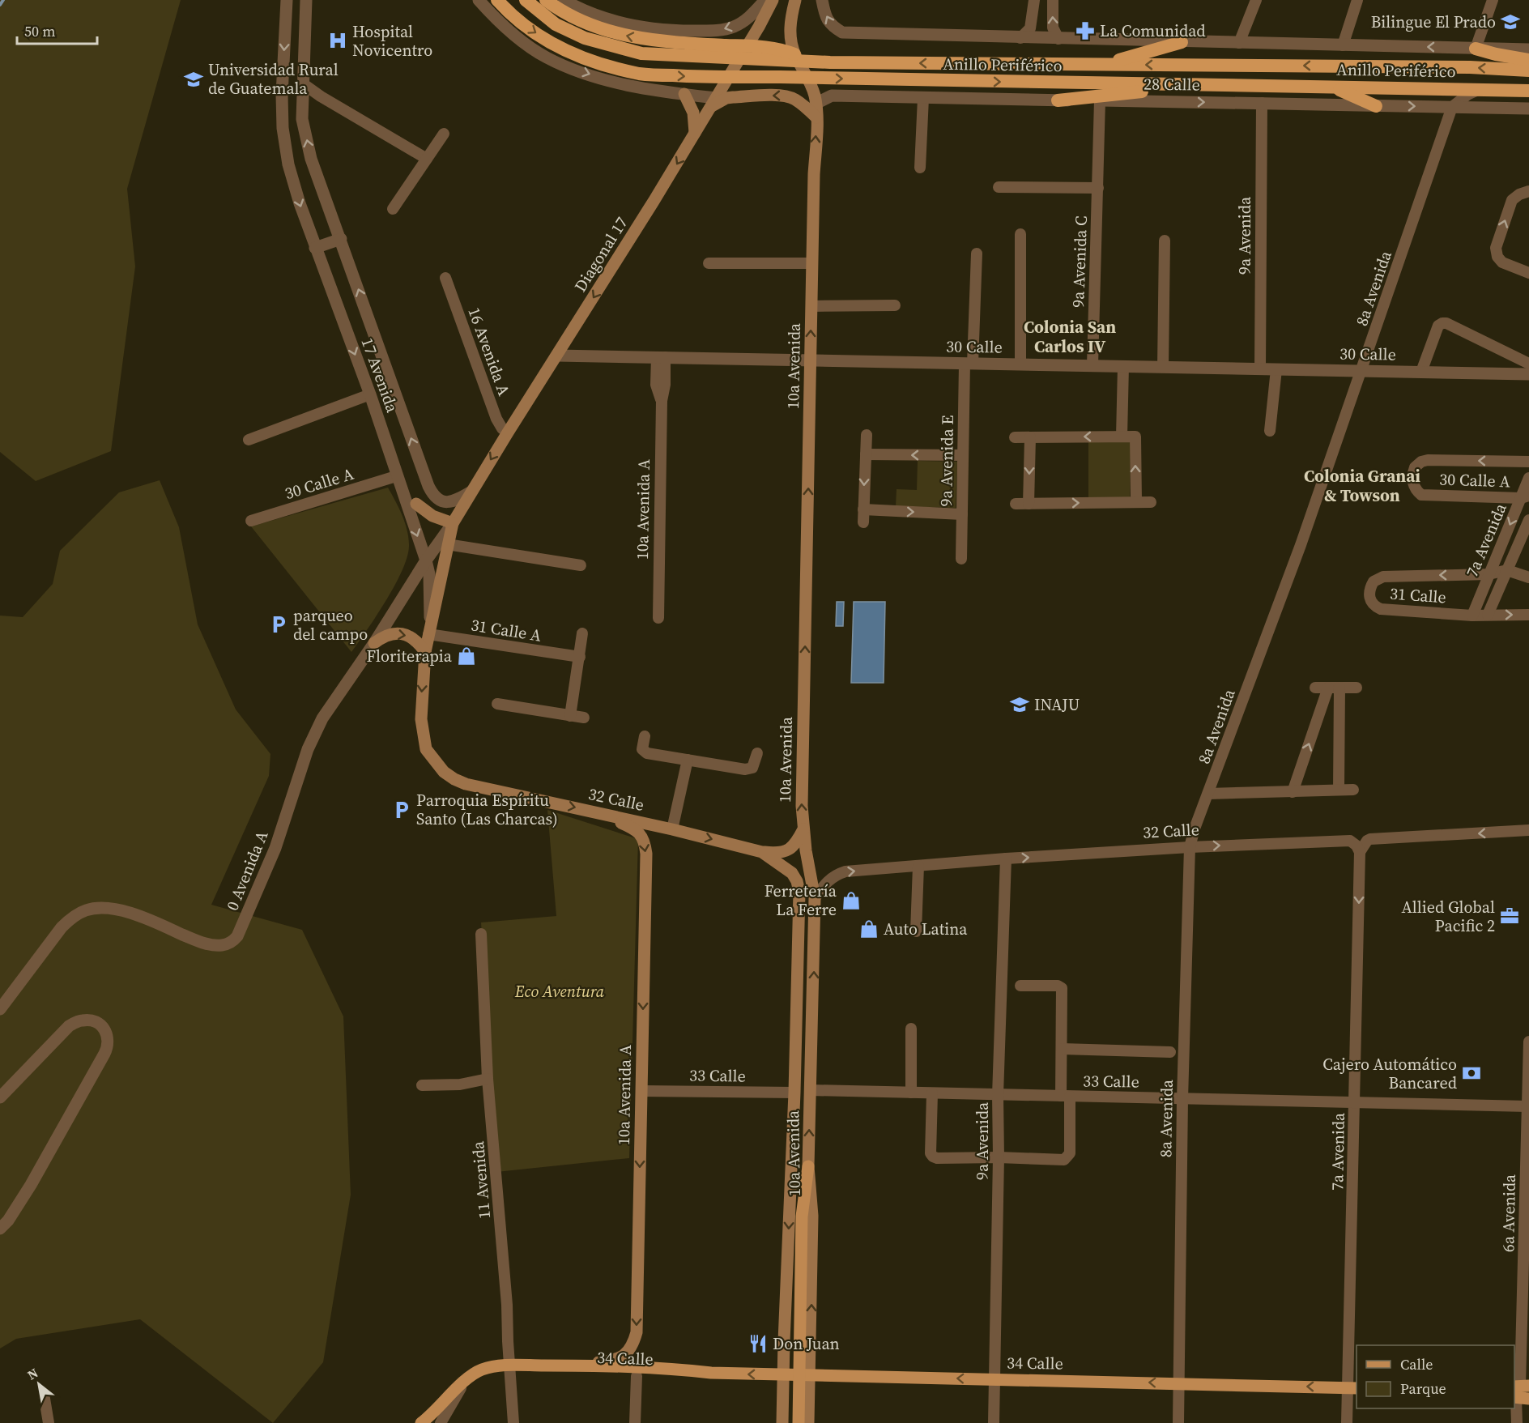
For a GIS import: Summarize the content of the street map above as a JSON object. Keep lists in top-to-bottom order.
{
  "streets": {
    "highway": ["Anillo Periférico"],
    "main road": [
      "Diagonal 17",
      "10a Avenida",
      "17 Avenida",
      "10a Avenida A",
      "32 Calle",
      "34 Calle"
    ],
    "street": [
      "28 Calle",
      "9a Avenida",
      "9a Avenida C",
      "8a Avenida",
      "30 Calle",
      "16 Avenida A",
      "9a Avenida E",
      "30 Calle A",
      "7a Avenida",
      "31 Calle",
      "31 Calle A",
      "0 Avenida A",
      "33 Calle",
      "11 Avenida",
      "6a Avenida"
    ]
  },
  "crossings": [
    ["28 Calle", "9a Avenida"],
    ["28 Calle", "9a Avenida C"],
    ["28 Calle", "8a Avenida"],
    ["28 Calle", "10a Avenida"],
    ["9a Avenida", "30 Calle"],
    ["9a Avenida", "32 Calle"],
    ["9a Avenida", "33 Calle"],
    ["9a Avenida", "34 Calle"],
    ["Diagonal 17", "30 Calle"],
    ["Diagonal 17", "16 Avenida A"],
    ["Diagonal 17", "17 Avenida"],
    ["Diagonal 17", "31 Calle A"],
    ["Diagonal 17", "0 Avenida A"],
    ["9a Avenida C", "30 Calle"],
    ["8a Avenida", "30 Calle"],
    ["8a Avenida", "32 Calle"],
    ["8a Avenida", "33 Calle"],
    ["8a Avenida", "34 Calle"],
    ["30 Calle", "10a Avenida"],
    ["30 Calle", "9a Avenida E"],
    ["30 Calle", "10a Avenida A"],
    ["10a Avenida", "32 Calle"],
    ["10a Avenida", "33 Calle"],
    ["10a Avenida", "34 Calle"],
    ["17 Avenida", "30 Calle A"],
    ["17 Avenida", "31 Calle A"],
    ["17 Avenida", "32 Calle"],
    ["17 Avenida", "0 Avenida A"],
    ["30 Calle A", "7a Avenida"],
    ["10a Avenida A", "32 Calle"],
    ["10a Avenida A", "33 Calle"],
    ["10a Avenida A", "34 Calle"],
    ["7a Avenida", "31 Calle"],
    ["7a Avenida", "32 Calle"],
    ["7a Avenida", "33 Calle"],
    ["7a Avenida", "34 Calle"],
    ["33 Calle", "6a Avenida"],
    ["11 Avenida", "34 Calle"]
  ],
  "one_way": [
    "Diagonal 17",
    "10a Avenida A",
    "7a Avenida",
    "32 Calle",
    "34 Calle"
  ],
  "districts": ["Colonia San Carlos IV", "Colonia Granai & Towson"],
  "parks": ["Eco Aventura"],
  "places": {
    "school or university": ["Bilingue El Prado", "Universidad Rural de Guatemala", "INAJU"],
    "pharmacy": ["La Comunidad"],
    "hospital": ["Hospital Novicentro"],
    "parking": ["parqueo del campo", "Parroquia Espíritu Santo (Las Charcas)"],
    "shop": ["Floriterapia", "Ferretería La Ferre", "Auto Latina"],
    "office": ["Allied Global Pacific 2"],
    "bank": ["Cajero Automático Bancared"],
    "restaurant": ["Don Juan"]
  },
  "legend": ["Calle", "Parque"],
  "scale_bar": "50 m",
  "north": "top left"
}
